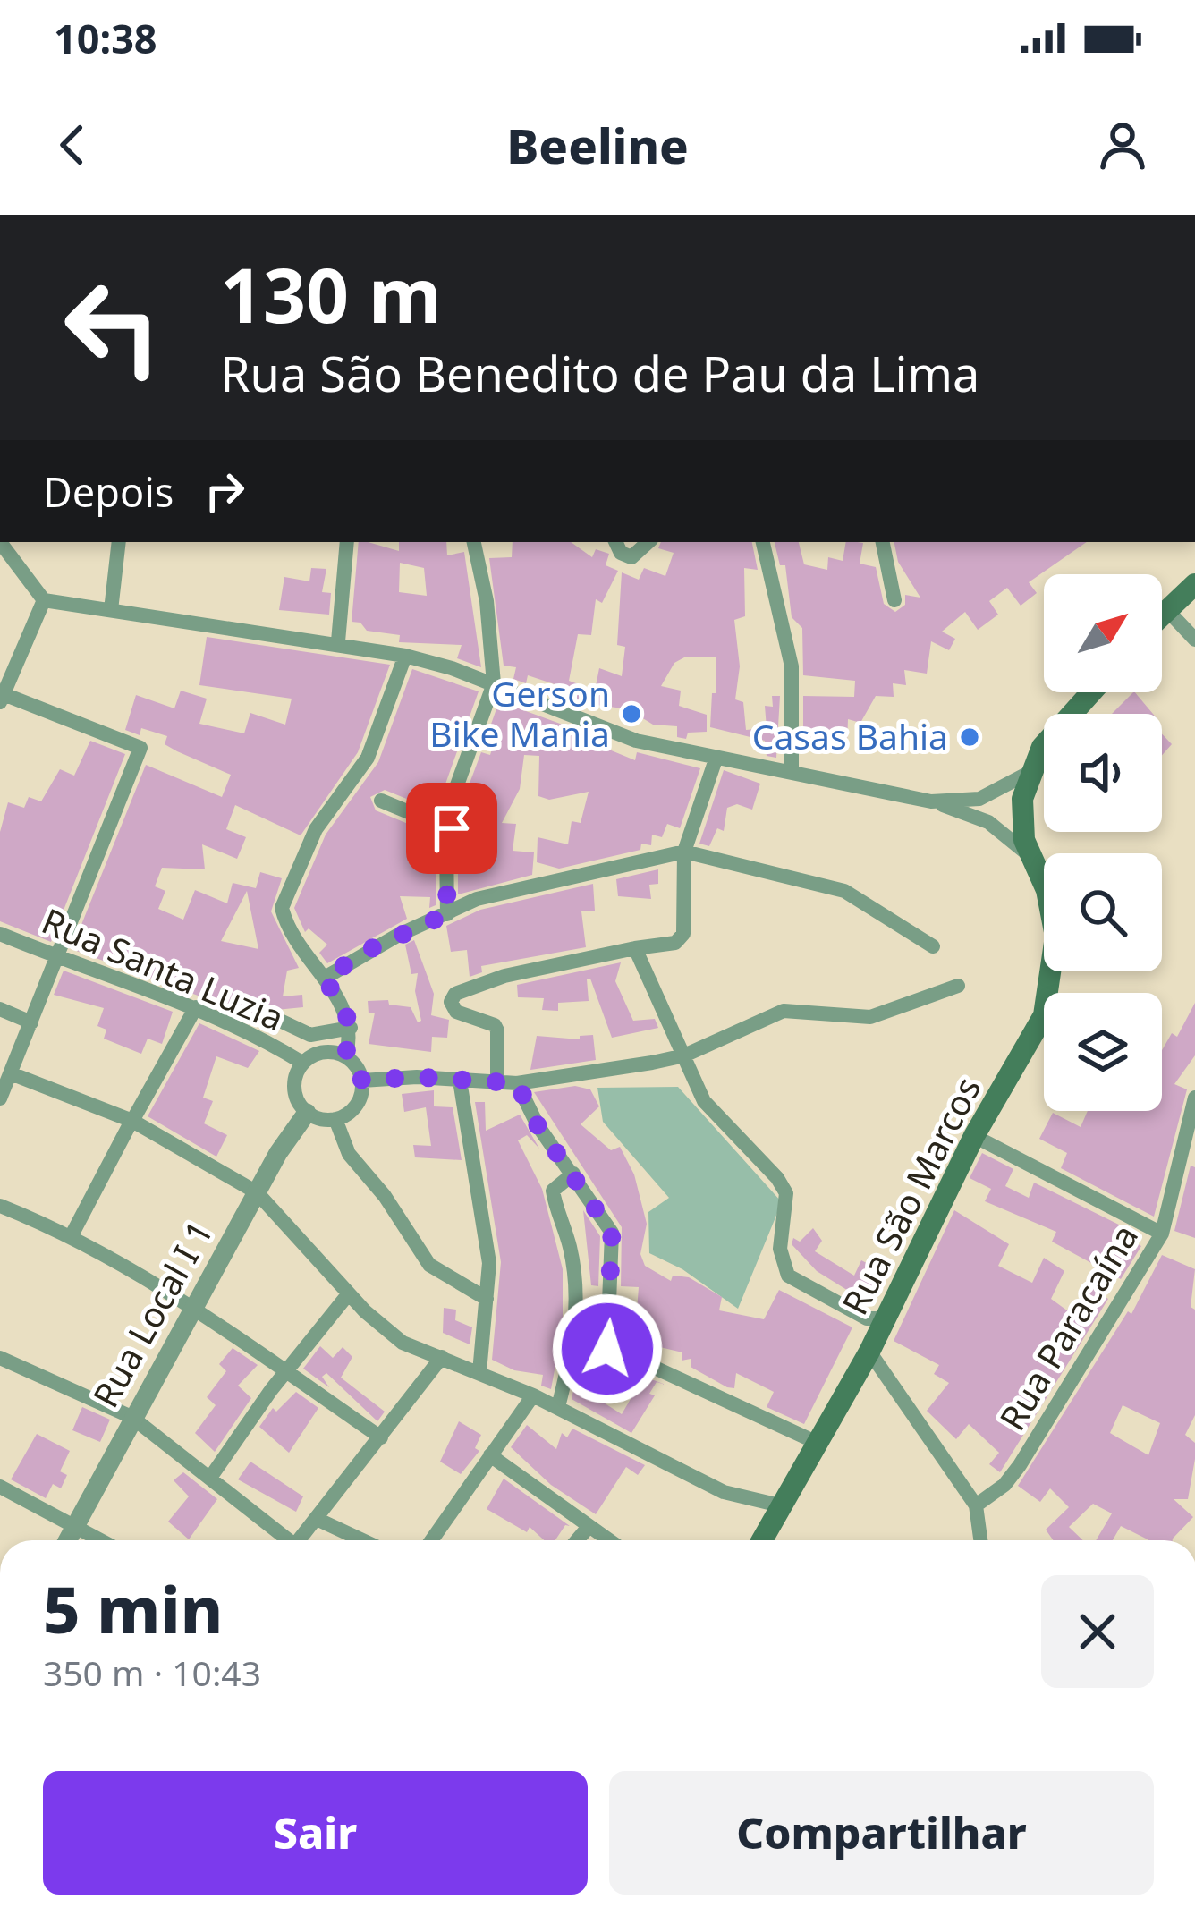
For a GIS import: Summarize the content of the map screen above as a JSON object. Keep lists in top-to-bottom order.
{
  "streets": {
    "main road": ["Rua São Marcos"],
    "street": ["Rua Santa Luzia", "Rua Local I 1", "Rua Paracaína"]
  },
  "crossings": [
    ["Rua Santa Luzia", "Rua Local I 1"]
  ],
  "places": ["Gerson Bike Mania", "Casas Bahia"],
  "north": "top right",
  "page": {
    "status": "10:38",
    "header": "Beeline",
    "turn": ["130 m", "Rua São Benedito de Pau da Lima"],
    "then": "Depois",
    "heading": ["5 min", "350 m · 10:43"],
    "buttons": ["Sair", "Compartilhar"]
  }
}
